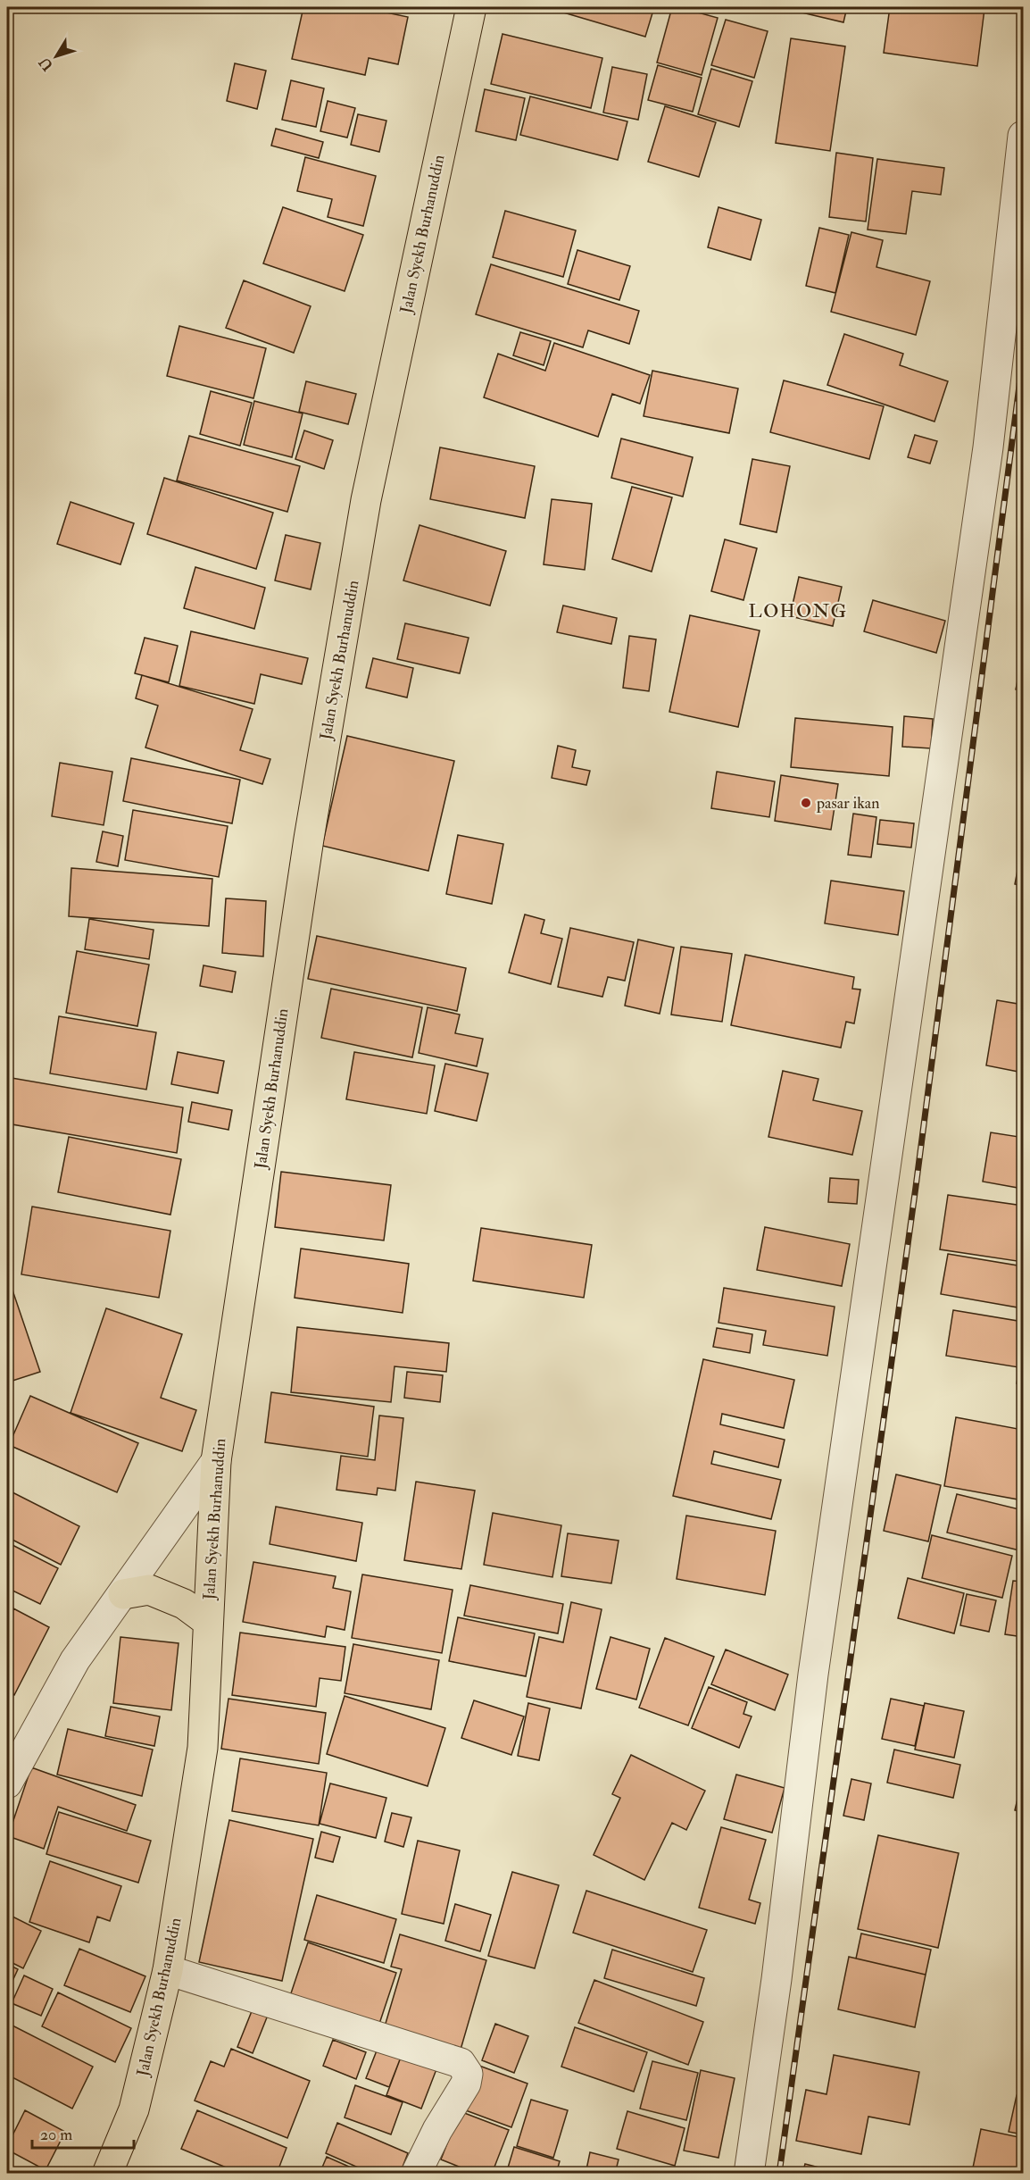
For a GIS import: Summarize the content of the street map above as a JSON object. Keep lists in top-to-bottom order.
{
  "streets": {
    "main road": ["Jalan Syekh Burhanuddin"]
  },
  "districts": ["LOHONG"],
  "places": ["pasar ikan"],
  "scale_bar": "20 m",
  "north": "bottom left"
}
